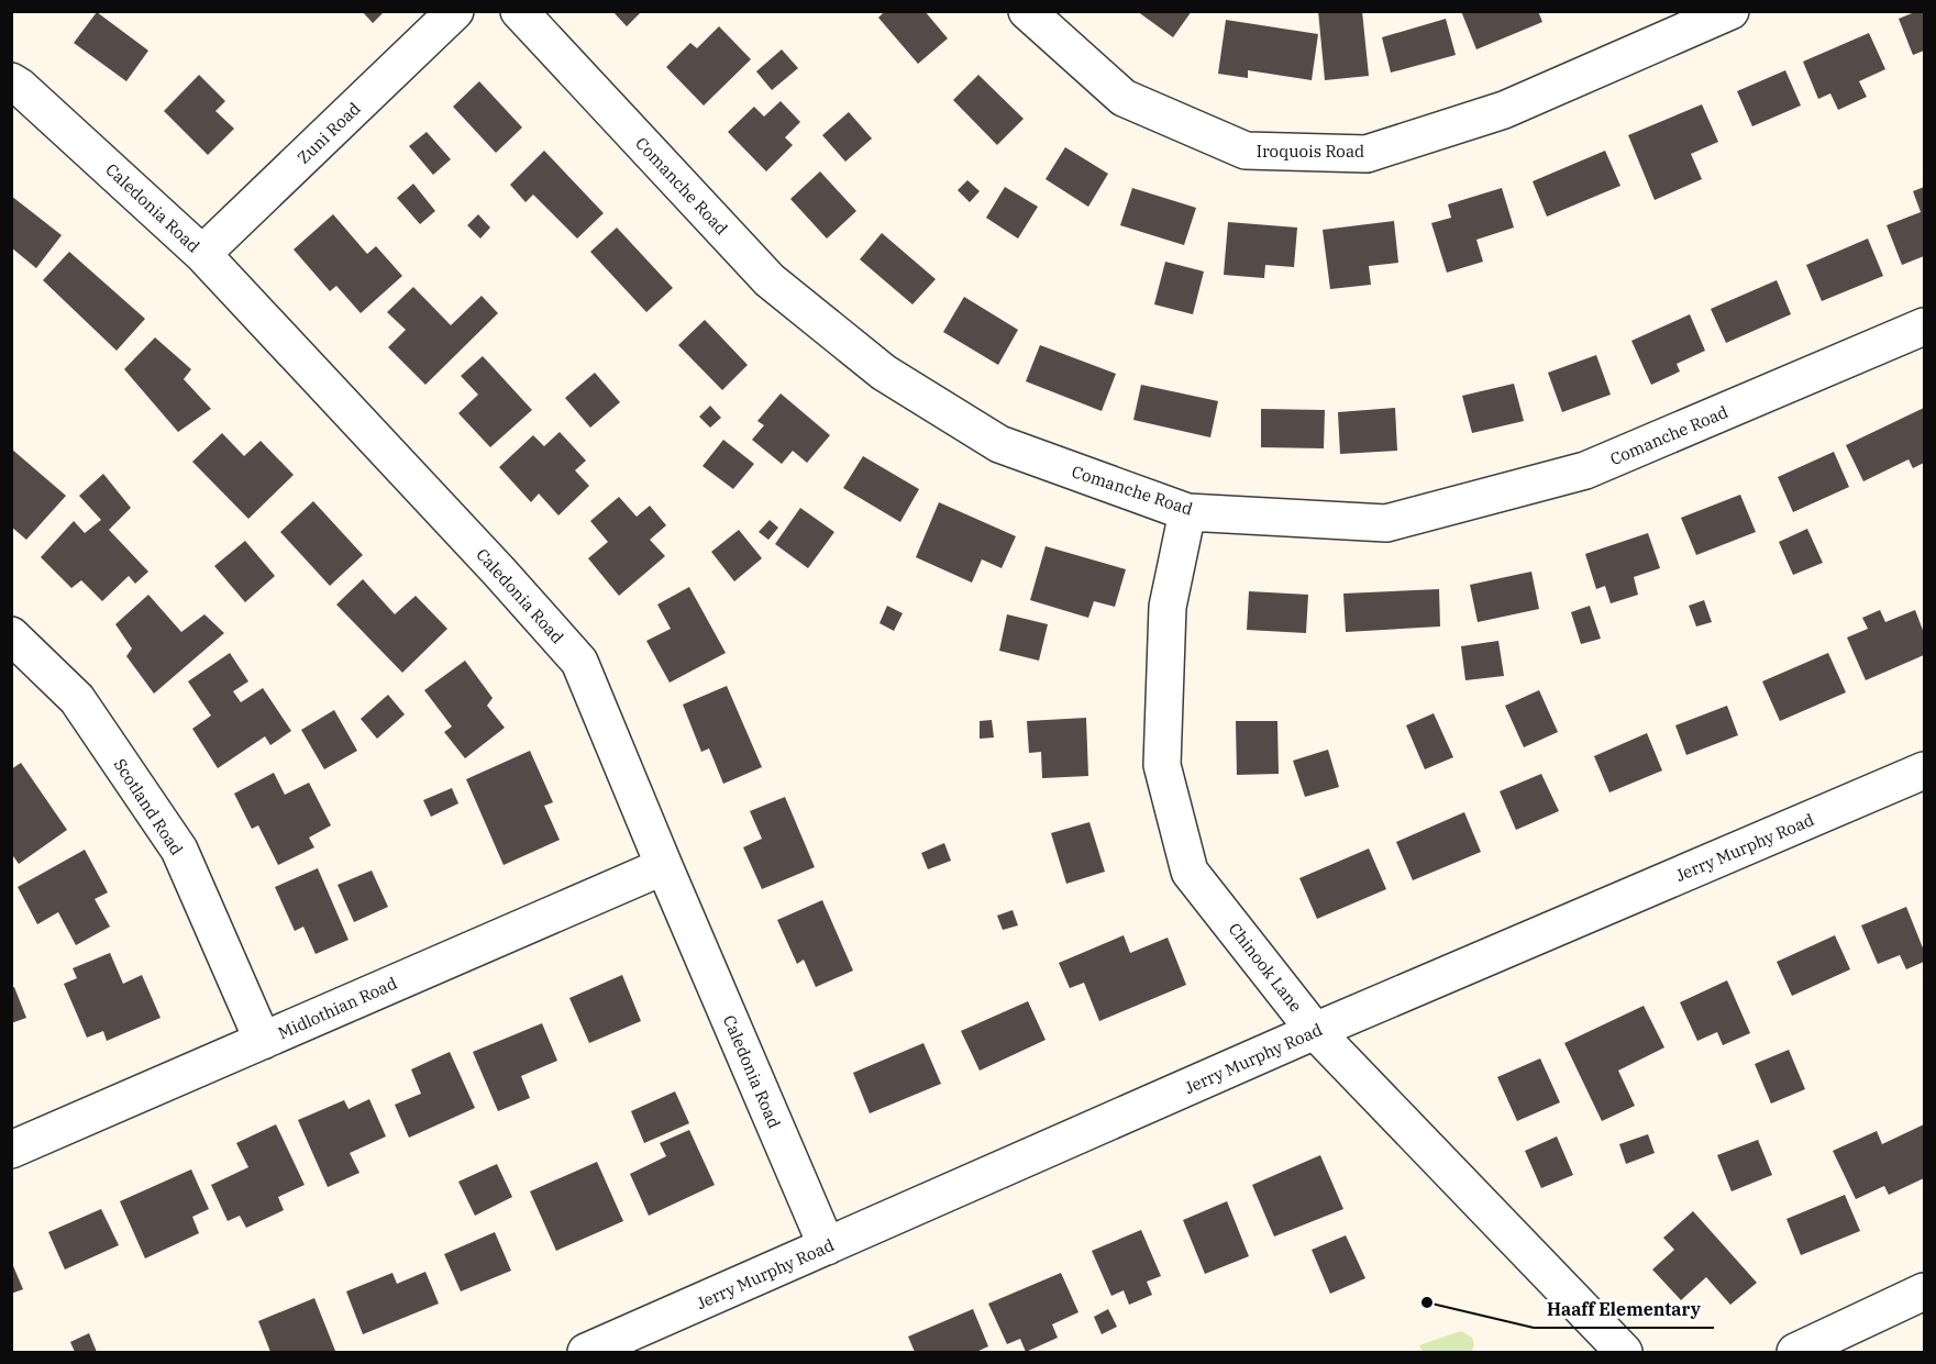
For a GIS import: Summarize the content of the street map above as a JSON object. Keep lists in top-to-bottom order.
{
  "streets": {
    "street": [
      "Zuni Road",
      "Iroquois Road",
      "Comanche Road",
      "Caledonia Road",
      "Scotland Road",
      "Jerry Murphy Road",
      "Chinook Lane",
      "Midlothian Road"
    ]
  },
  "crossings": [
    ["Zuni Road", "Caledonia Road"],
    ["Comanche Road", "Chinook Lane"],
    ["Caledonia Road", "Jerry Murphy Road"],
    ["Caledonia Road", "Midlothian Road"],
    ["Scotland Road", "Midlothian Road"],
    ["Jerry Murphy Road", "Chinook Lane"]
  ],
  "places": ["Haaff Elementary"]
}
